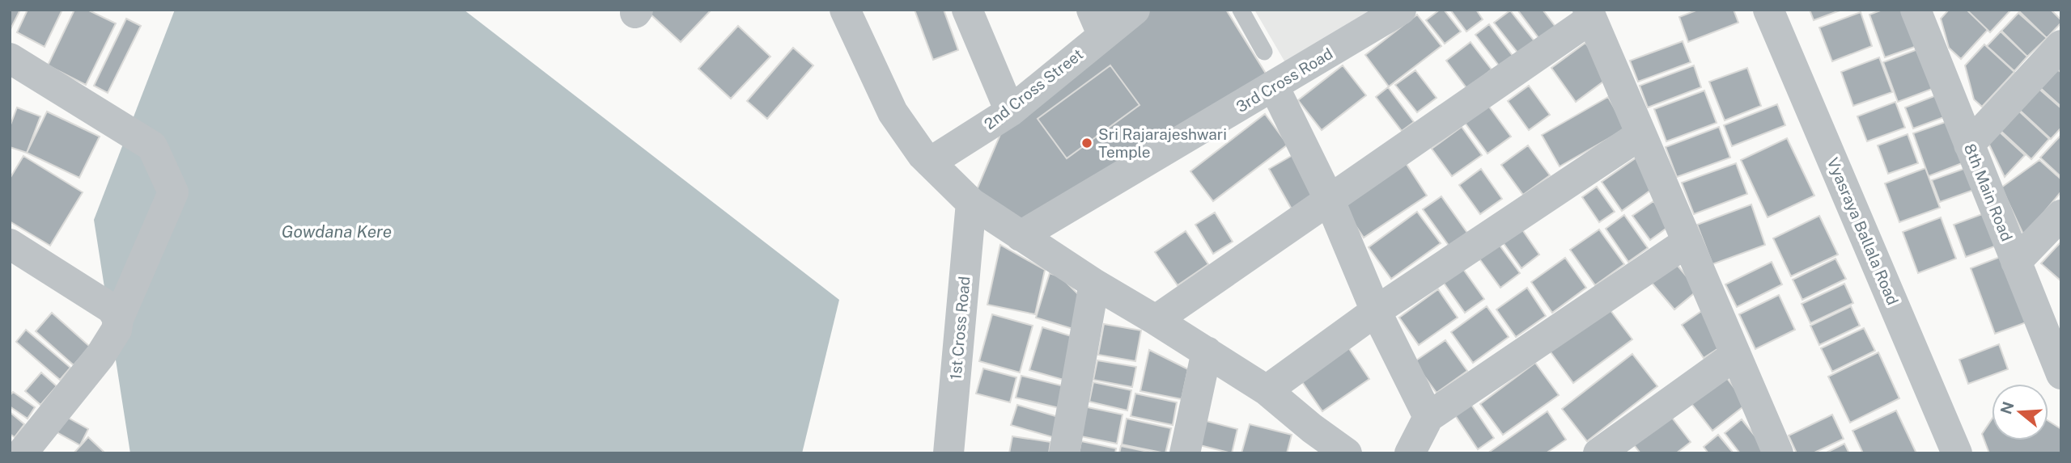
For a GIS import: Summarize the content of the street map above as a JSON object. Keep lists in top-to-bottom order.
{
  "streets": {
    "street": [
      "3rd Cross Road",
      "2nd Cross Street",
      "8th Main Road",
      "Vyasraya Ballala Road",
      "1st Cross Road"
    ]
  },
  "water": ["Gowdana Kere"],
  "places": ["Sri Rajarajeshwari Temple"],
  "north": "left"
}
